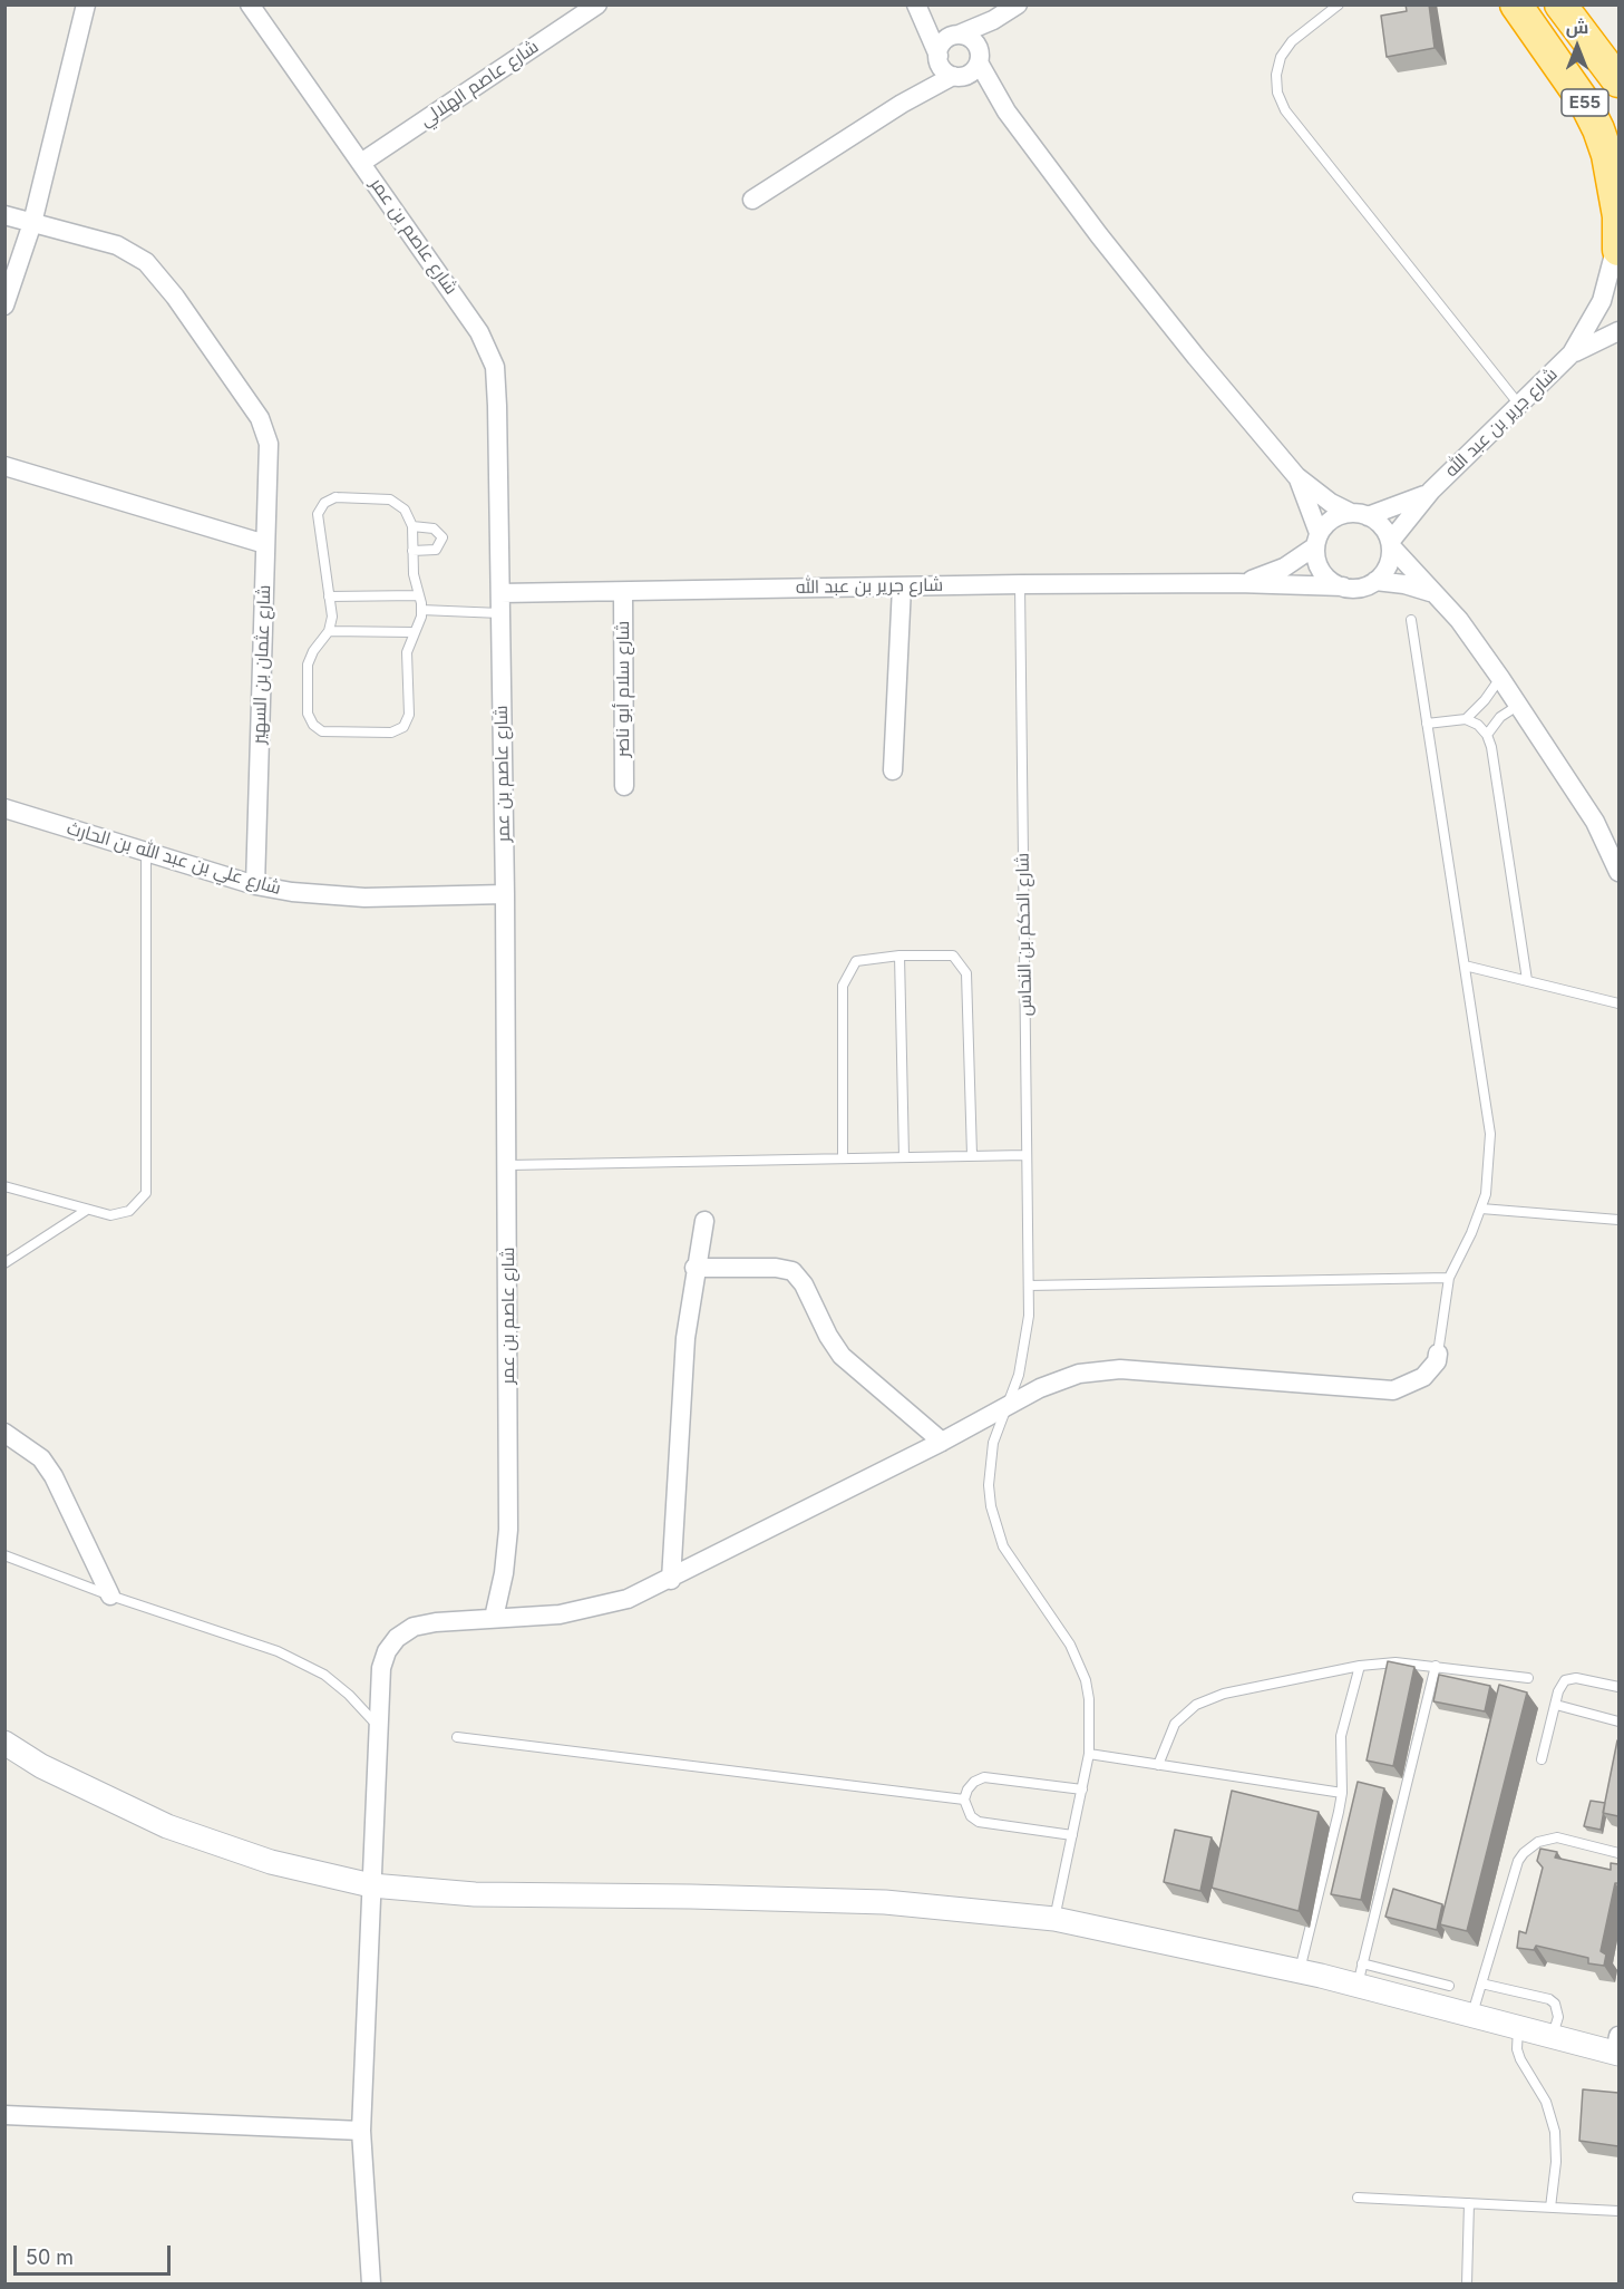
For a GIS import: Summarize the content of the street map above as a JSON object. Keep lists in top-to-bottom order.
{
  "streets": {
    "highway": ["E55"],
    "street": [
      "شارع عاصم الهلالي",
      "شارع عاصم بن عمر",
      "شارع جرير بن عبد الله",
      "شارع عثمان بن السهير",
      "شارع سلام أبو ناصر",
      "شارع علي بن عبد الله بن الحارث"
    ],
    "lane": ["شارع الحكم بن النحاس"]
  },
  "crossings": [
    ["شارع عاصم الهلالي", "شارع عاصم بن عمر"],
    ["E55", "شارع جرير بن عبد الله"],
    ["شارع عاصم بن عمر", "شارع جرير بن عبد الله"],
    ["شارع عاصم بن عمر", "شارع علي بن عبد الله بن الحارث"],
    ["شارع جرير بن عبد الله", "شارع سلام أبو ناصر"],
    ["شارع جرير بن عبد الله", "شارع الحكم بن النحاس"],
    ["شارع عثمان بن السهير", "شارع علي بن عبد الله بن الحارث"]
  ],
  "scale_bar": "50 m",
  "north": "top"
}
